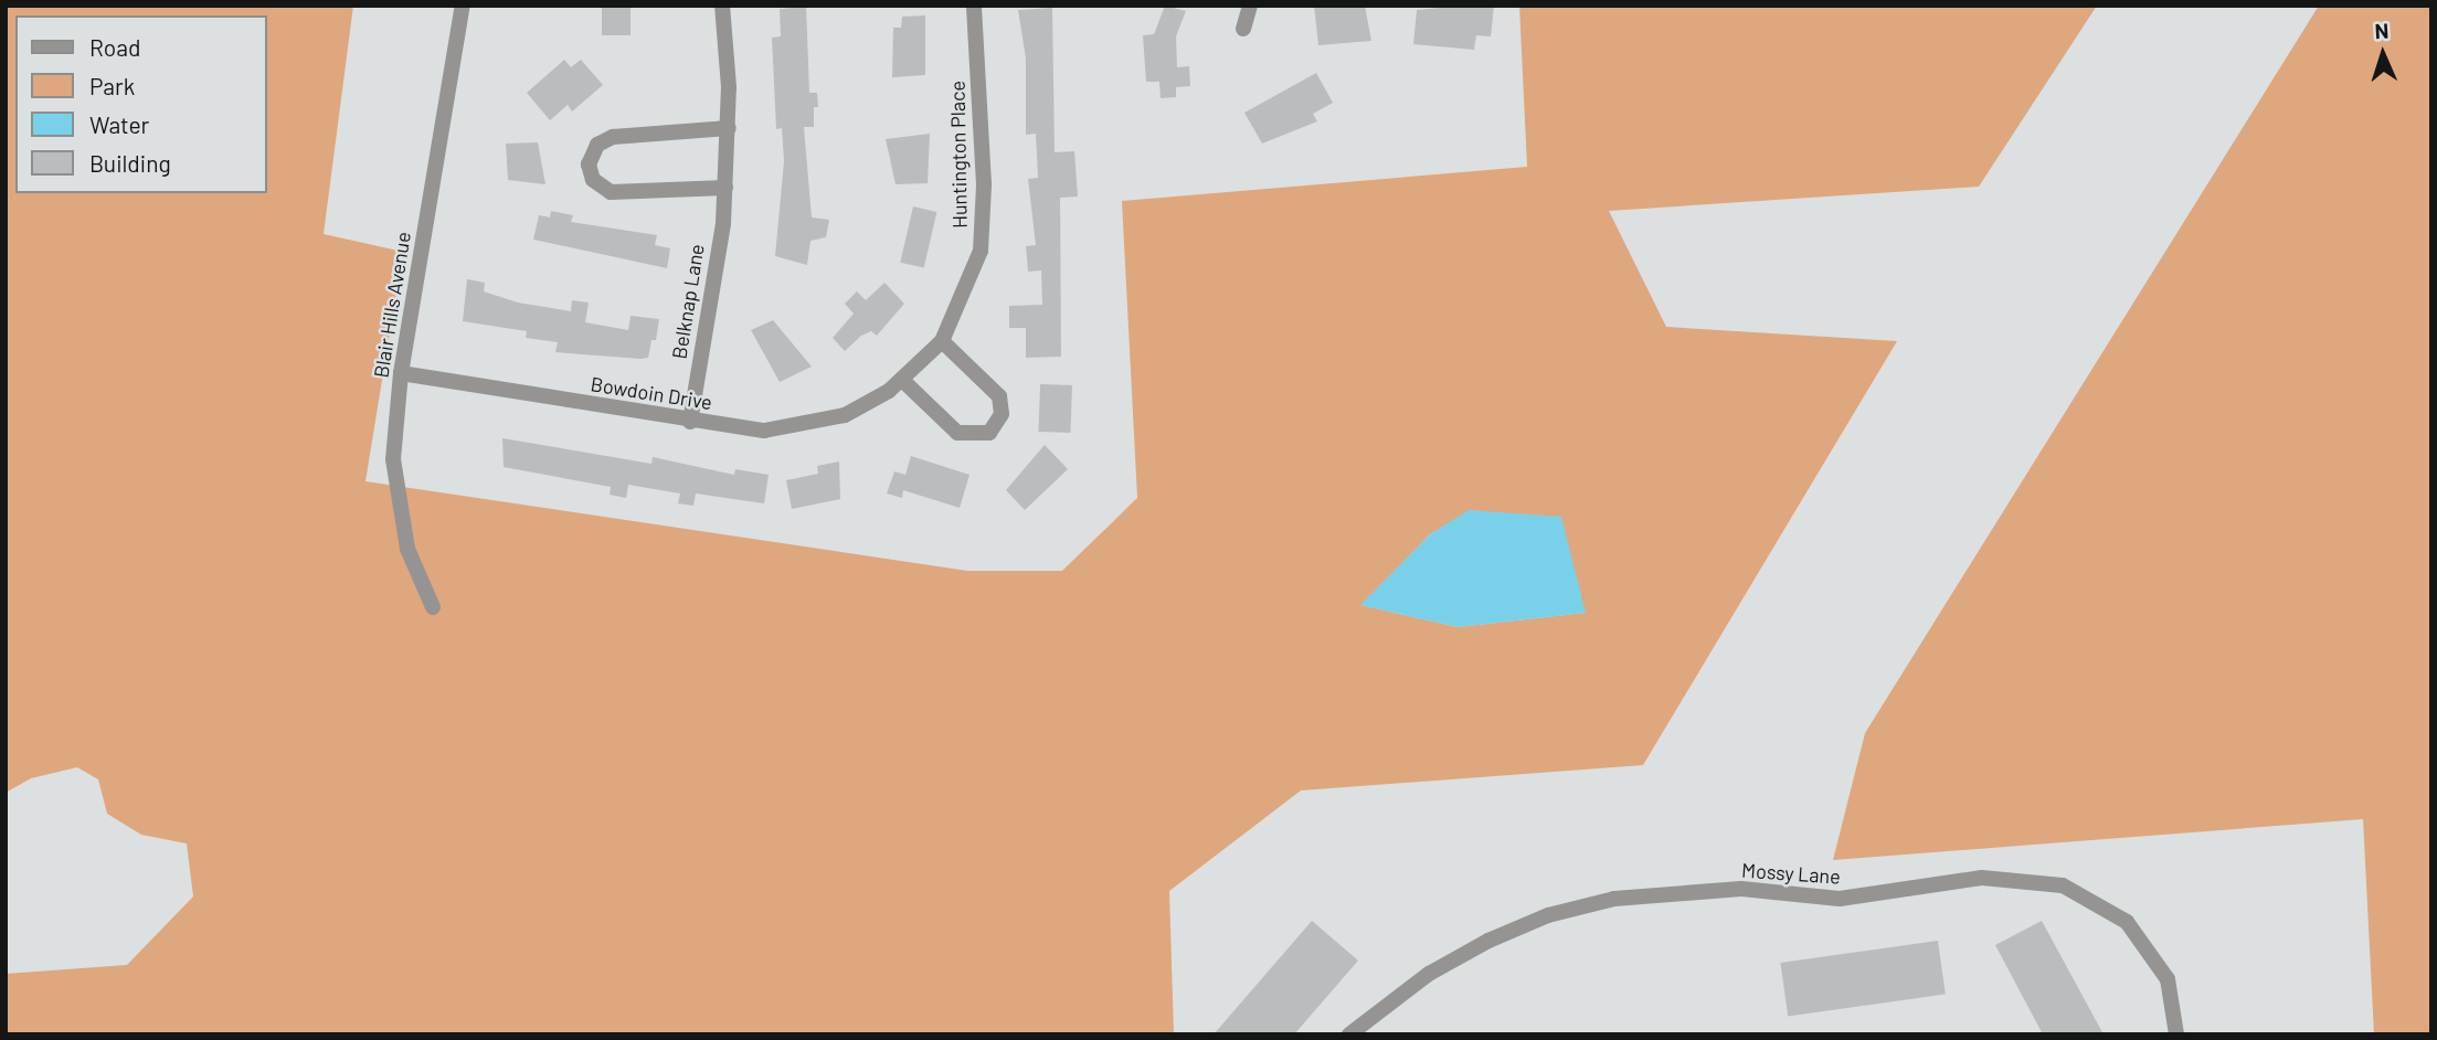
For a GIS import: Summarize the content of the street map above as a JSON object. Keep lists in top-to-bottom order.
{
  "streets": {
    "street": [
      "Huntington Place",
      "Belknap Lane",
      "Blair Hills Avenue",
      "Bowdoin Drive",
      "Mossy Lane"
    ]
  },
  "crossings": [
    ["Huntington Place", "Bowdoin Drive"],
    ["Belknap Lane", "Bowdoin Drive"],
    ["Blair Hills Avenue", "Bowdoin Drive"]
  ],
  "legend": [
    "Road",
    "Park",
    "Water",
    "Building"
  ],
  "north": "top"
}
